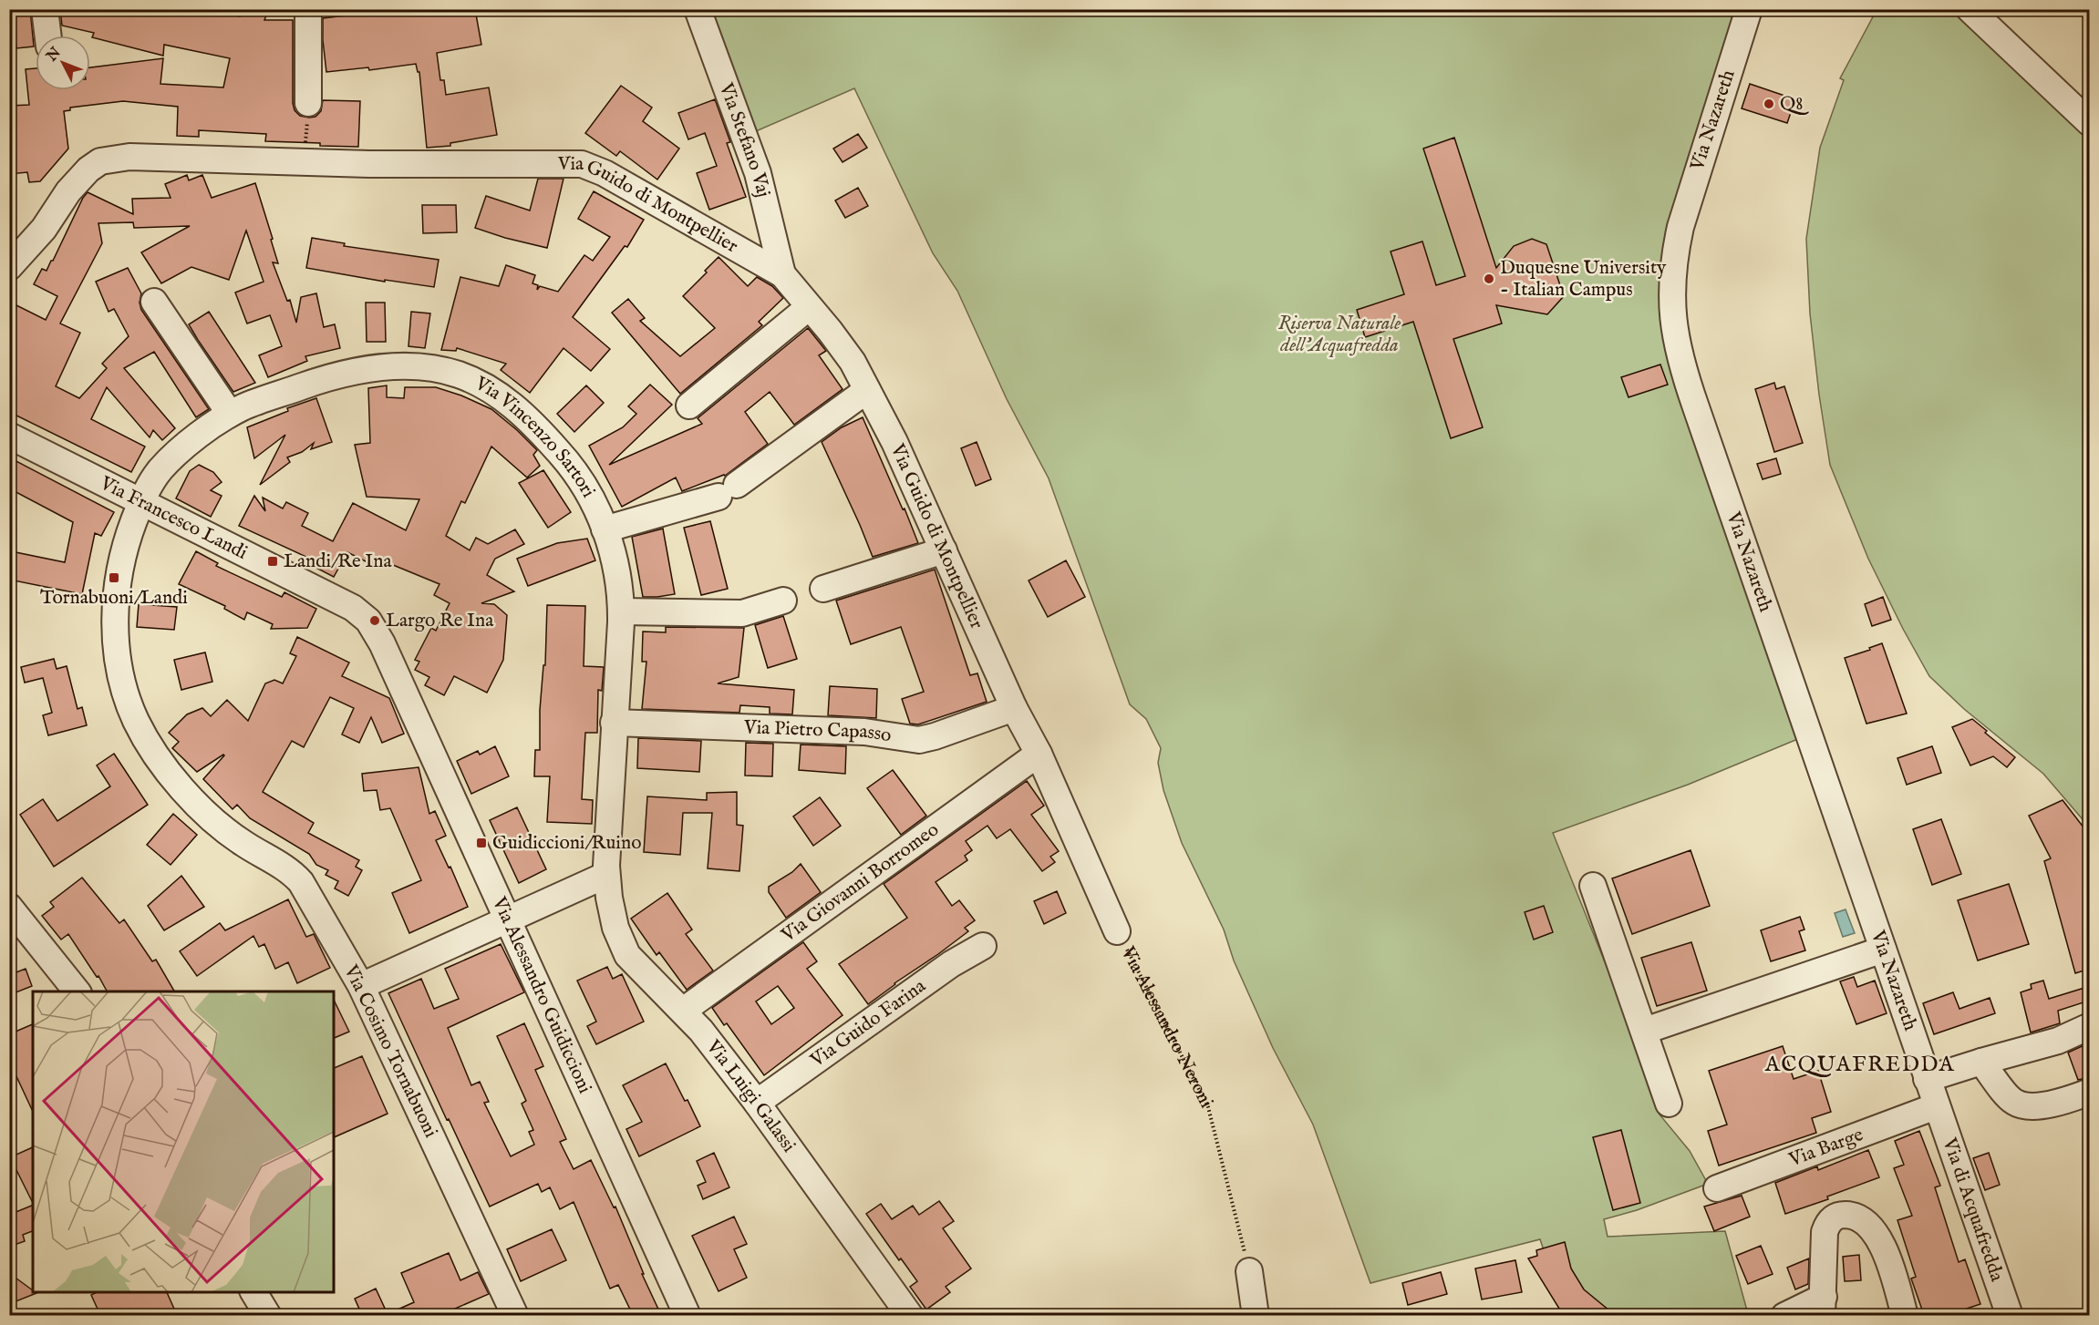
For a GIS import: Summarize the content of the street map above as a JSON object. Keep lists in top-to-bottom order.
{
  "streets": {
    "street": [
      "Via Nazareth",
      "Via Stefano Vaj",
      "Via Guido di Montpellier",
      "Via Vincenzo Sartori",
      "Via Francesco Landi",
      "Via Pietro Capasso",
      "Via Giovanni Borromeo",
      "Via Alessandro Guidiccioni",
      "Via Guido Farina",
      "Via Alessandro Neroni",
      "Via Cosimo Tornabuoni",
      "Via Luigi Galassi",
      "Via Barge",
      "Via di Acquafredda"
    ]
  },
  "crossings": [
    ["Via Nazareth", "Via Barge"],
    ["Via Nazareth", "Via di Acquafredda"],
    ["Via Stefano Vaj", "Via Guido di Montpellier"],
    ["Via Guido di Montpellier", "Via Pietro Capasso"],
    ["Via Guido di Montpellier", "Via Giovanni Borromeo"],
    ["Via Guido di Montpellier", "Via Alessandro Neroni"],
    ["Via Vincenzo Sartori", "Via Francesco Landi"],
    ["Via Vincenzo Sartori", "Via Pietro Capasso"],
    ["Via Vincenzo Sartori", "Via Cosimo Tornabuoni"],
    ["Via Vincenzo Sartori", "Via Luigi Galassi"],
    ["Via Francesco Landi", "Via Alessandro Guidiccioni"],
    ["Via Francesco Landi", "Via Cosimo Tornabuoni"],
    ["Via Giovanni Borromeo", "Via Alessandro Neroni"],
    ["Via Giovanni Borromeo", "Via Luigi Galassi"],
    ["Via Guido Farina", "Via Luigi Galassi"],
    ["Via Barge", "Via di Acquafredda"]
  ],
  "districts": ["ACQUAFREDDA"],
  "parks": ["Riserva Naturale dell'Acquafredda"],
  "places": {
    "other": ["Q8", "Duquesne University - Italian Campus", "Largo Re Ina"],
    "transit": ["Landi/Re Ina", "Tornabuoni/Landi", "Guidiccioni/Ruino"]
  },
  "north": "top left"
}
